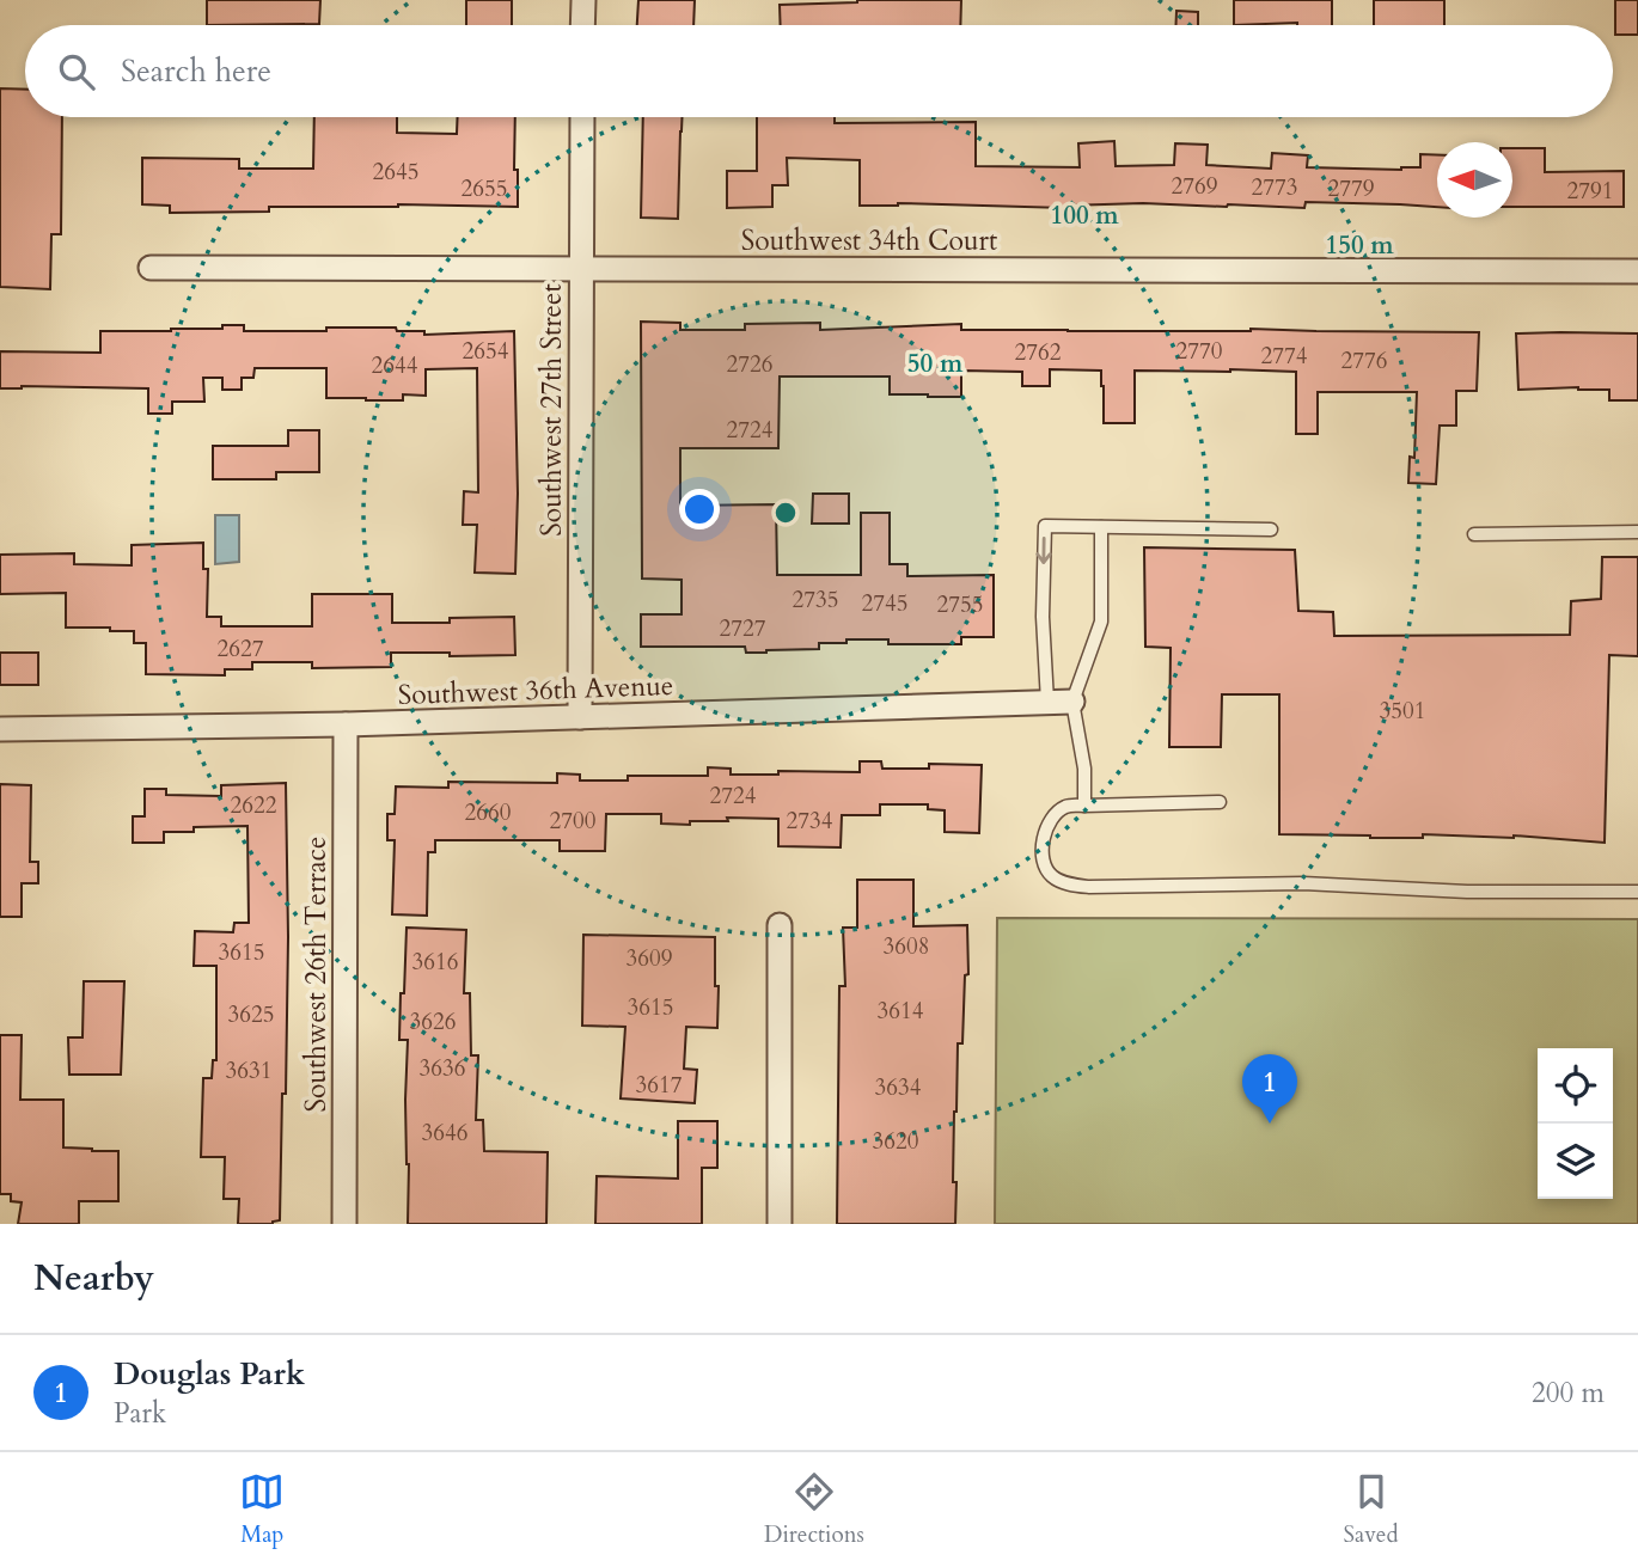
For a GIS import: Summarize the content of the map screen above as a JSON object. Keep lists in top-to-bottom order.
{
  "streets": {
    "street": [
      "Southwest 34th Court",
      "Southwest 27th Street",
      "Southwest 36th Avenue",
      "Southwest 26th Terrace"
    ]
  },
  "crossings": [
    ["Southwest 34th Court", "Southwest 27th Street"],
    ["Southwest 27th Street", "Southwest 36th Avenue"],
    ["Southwest 36th Avenue", "Southwest 26th Terrace"]
  ],
  "house_numbers": [
    "2645",
    "2769",
    "2773",
    "2655",
    "2779",
    "2791",
    "2654",
    "2770",
    "2762",
    "2774",
    "2776",
    "2726",
    "2644",
    "2724",
    "2735",
    "2745",
    "2755",
    "2727",
    "2627",
    "3501",
    "2724",
    "2622",
    "2660",
    "2700",
    "2734",
    "3608",
    "3615",
    "3609",
    "3616",
    "3615",
    "3614",
    "3625",
    "3626",
    "3636",
    "3631",
    "3617",
    "3634",
    "3646",
    "3620"
  ],
  "north": "left",
  "page": {
    "search": "Search here",
    "pins": "1",
    "heading": "Nearby",
    "list": [
      {
        "mark": "1",
        "name": "Douglas Park",
        "note": "Park",
        "value": "200 m"
      }
    ],
    "nav": ["Map", "Directions", "Saved"]
  },
  "rings": ["100 m", "150 m", "50 m"]
}
